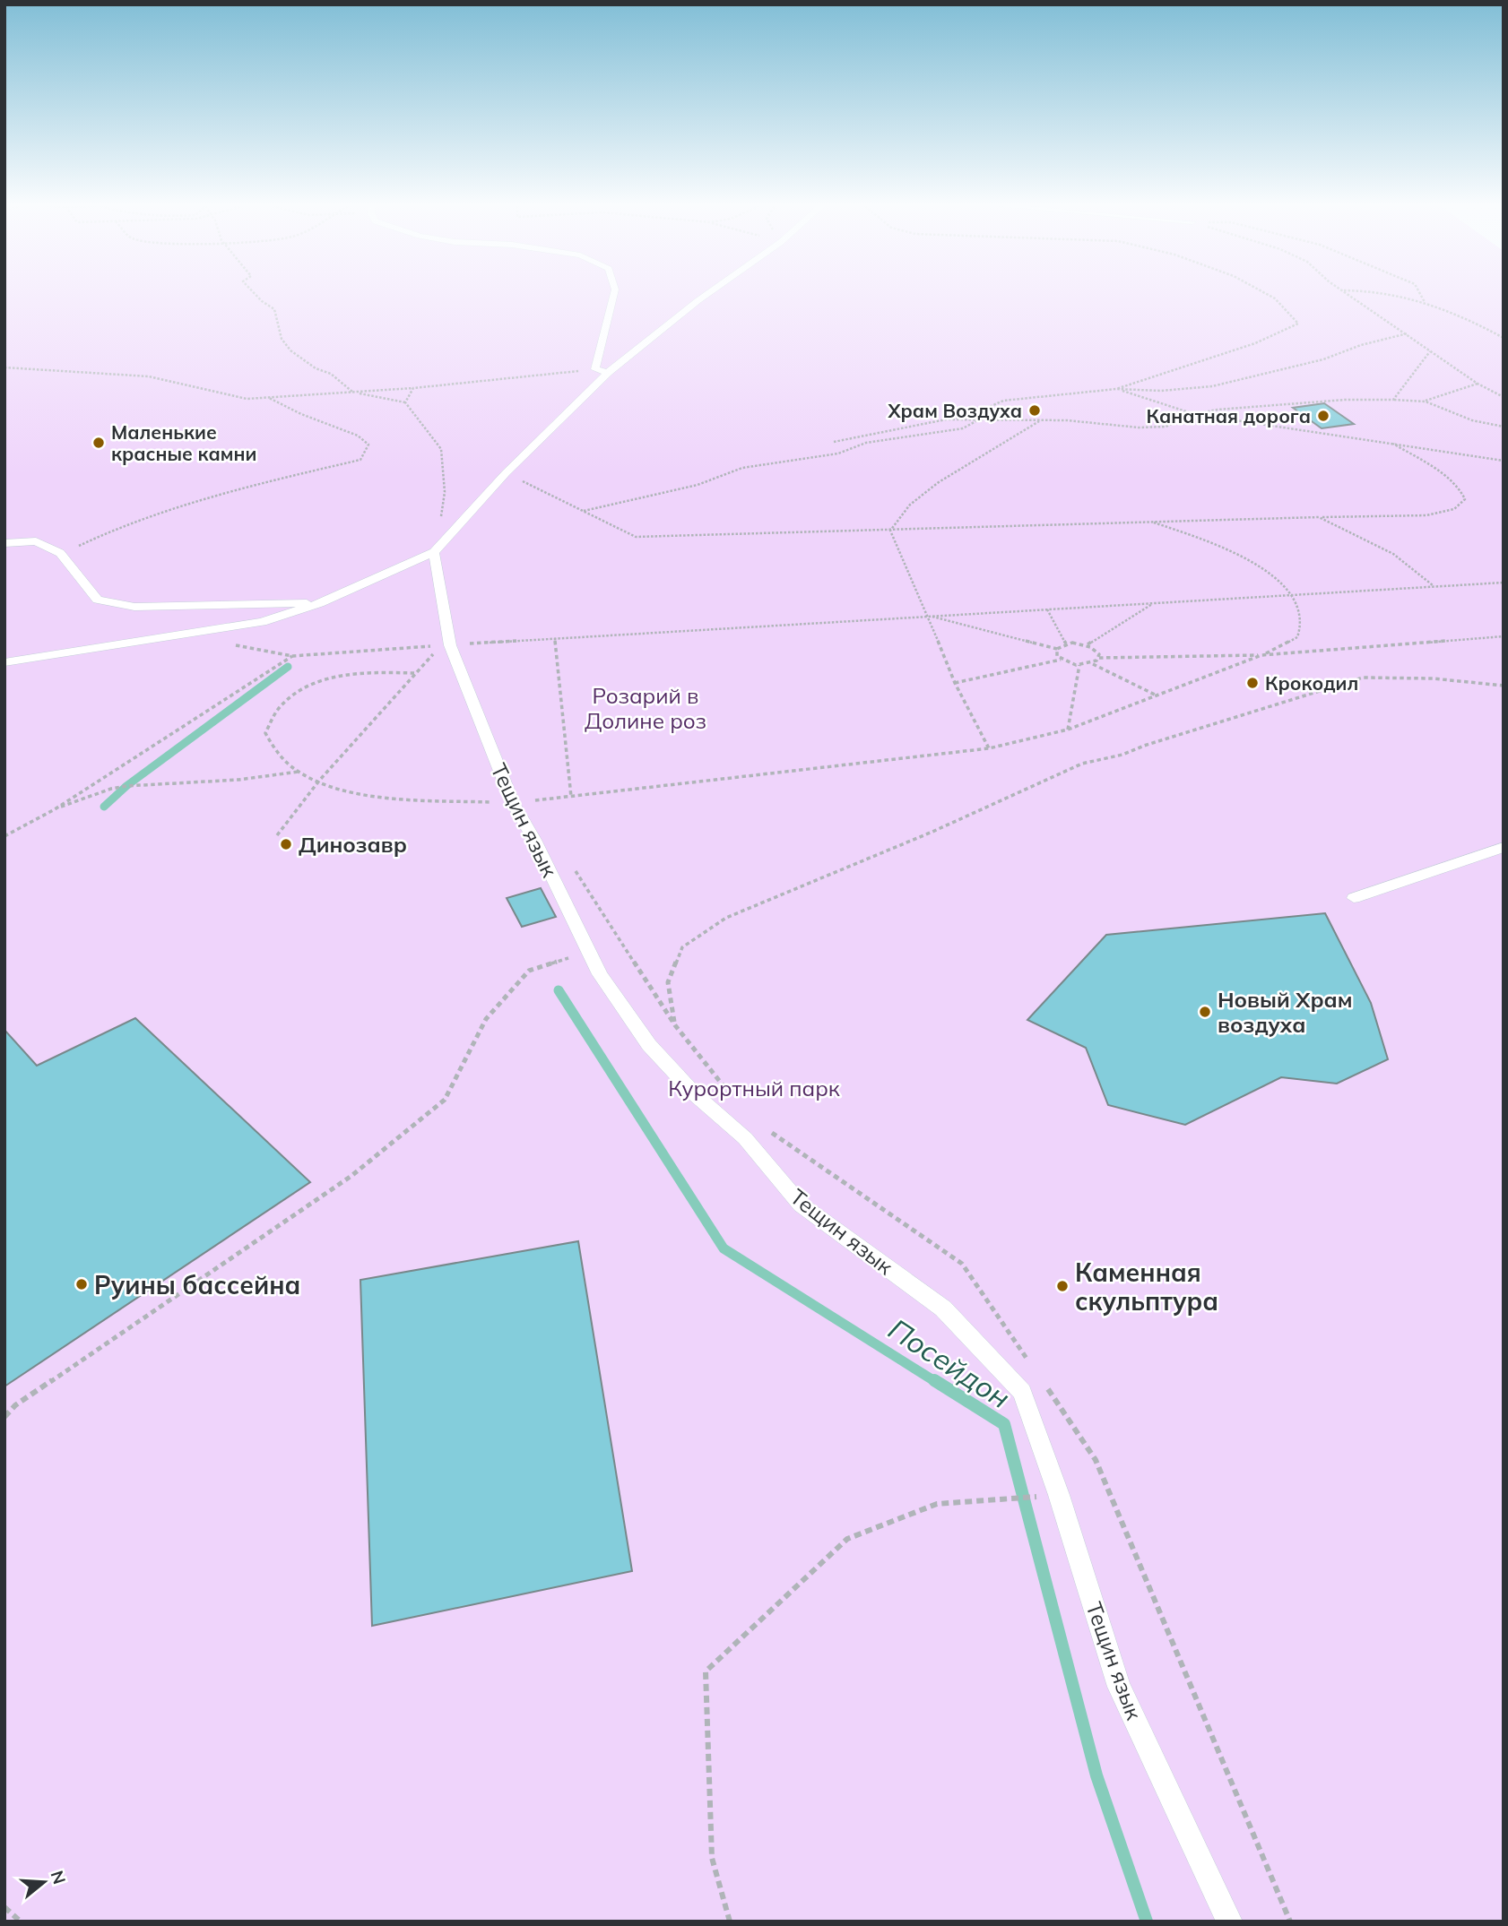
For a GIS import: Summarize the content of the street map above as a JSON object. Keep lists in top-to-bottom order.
{
  "streets": {
    "lane": ["Тещин язык"]
  },
  "water": ["Посейдон"],
  "parks": ["Розарий в Долине роз", "Курортный парк"],
  "places": [
    "Храм Воздуха",
    "Канатная дорога",
    "Маленькие красные камни",
    "Крокодил",
    "Динозавр",
    "Новый Храм воздуха",
    "Руины бассейна",
    "Каменная скульптура"
  ],
  "north": "right"
}
